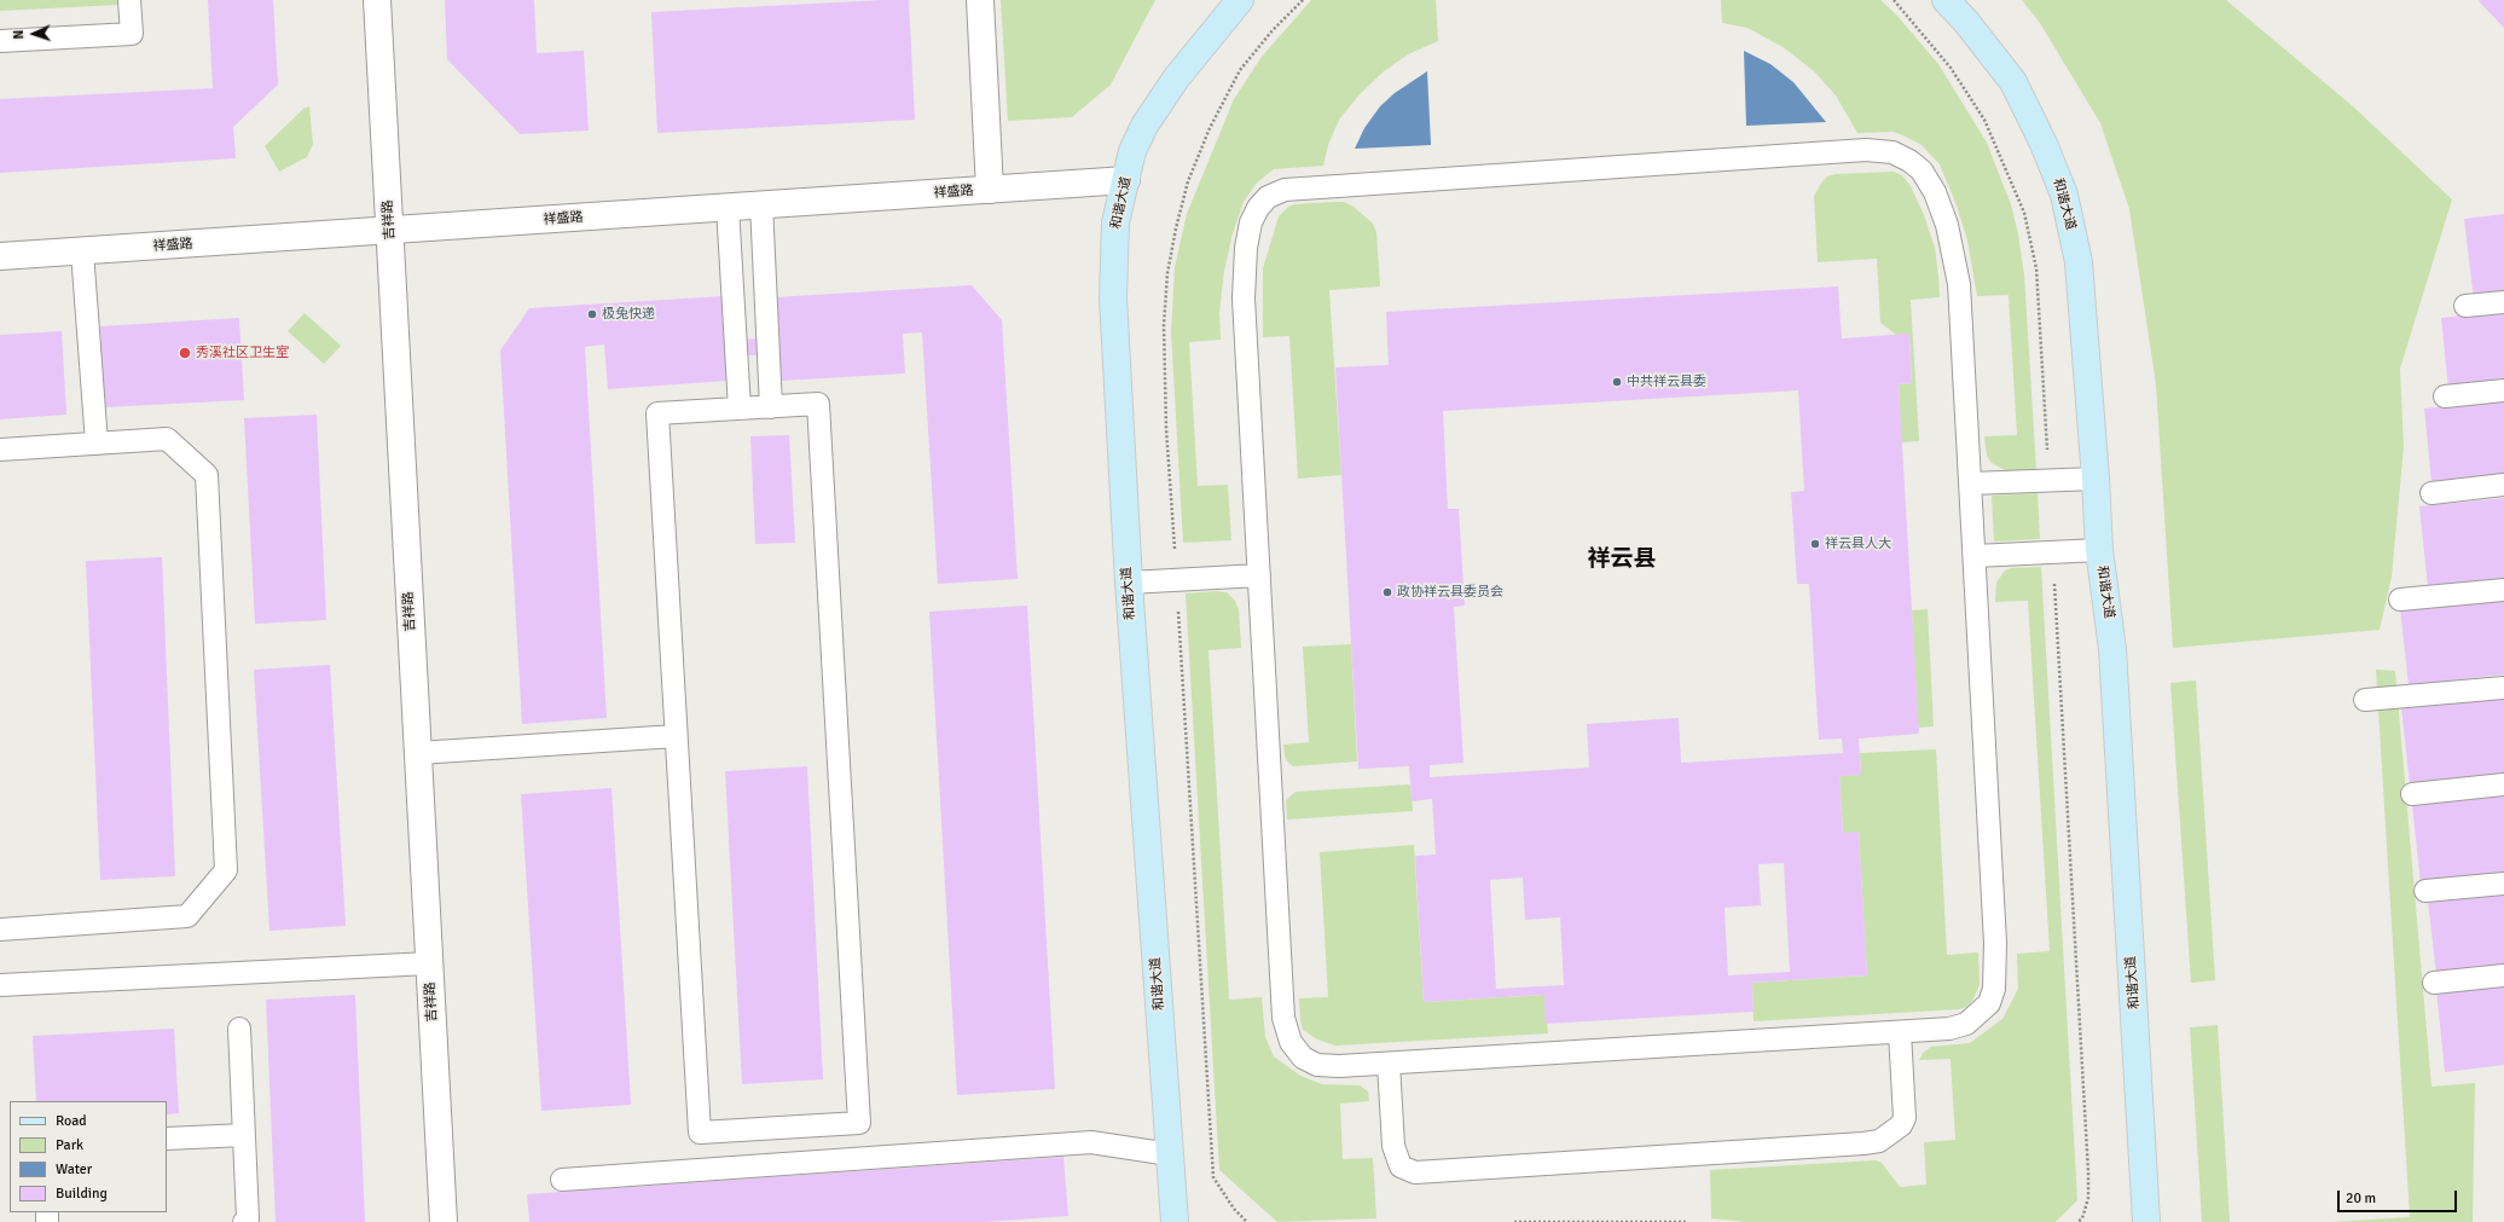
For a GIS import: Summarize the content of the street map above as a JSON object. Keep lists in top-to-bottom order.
{
  "streets": {
    "main road": ["和谐大道"],
    "street": ["祥盛路", "吉祥路"]
  },
  "crossings": [
    ["祥盛路", "和谐大道"],
    ["祥盛路", "吉祥路"]
  ],
  "districts": ["祥云县"],
  "places": [
    "极兔快递",
    "秀溪社区卫生室",
    "中共祥云县委",
    "祥云县人大",
    "政协祥云县委员会"
  ],
  "legend": [
    "Road",
    "Park",
    "Water",
    "Building"
  ],
  "scale_bar": "20 m",
  "north": "left"
}
